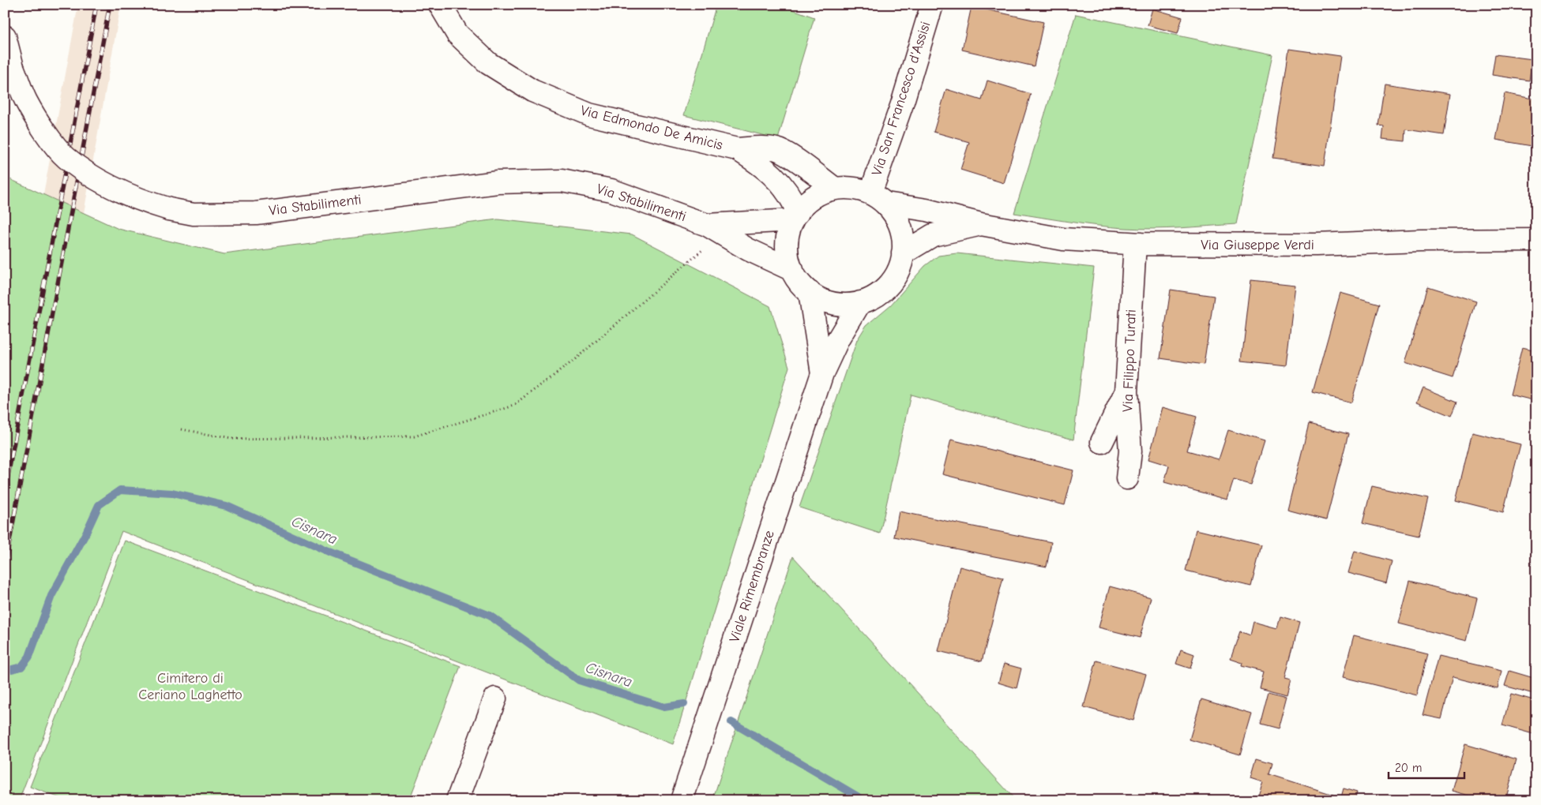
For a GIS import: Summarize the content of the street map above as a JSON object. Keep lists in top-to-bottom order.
{
  "streets": {
    "street": [
      "Via San Francesco d'Assisi",
      "Via Edmondo De Amicis",
      "Via Stabilimenti",
      "Via Giuseppe Verdi",
      "Via Filippo Turati",
      "Viale Rimembranze"
    ]
  },
  "crossings": [
    ["Via San Francesco d'Assisi", "Via Edmondo De Amicis"],
    ["Via San Francesco d'Assisi", "Via Stabilimenti"],
    ["Via San Francesco d'Assisi", "Via Giuseppe Verdi"],
    ["Via San Francesco d'Assisi", "Viale Rimembranze"],
    ["Via Edmondo De Amicis", "Via Stabilimenti"],
    ["Via Edmondo De Amicis", "Via Giuseppe Verdi"],
    ["Via Edmondo De Amicis", "Viale Rimembranze"],
    ["Via Stabilimenti", "Via Giuseppe Verdi"],
    ["Via Stabilimenti", "Viale Rimembranze"],
    ["Via Giuseppe Verdi", "Via Filippo Turati"],
    ["Via Giuseppe Verdi", "Viale Rimembranze"]
  ],
  "water": ["Cisnara"],
  "parks": ["Cimitero di Ceriano Laghetto"],
  "scale_bar": "20 m"
}
